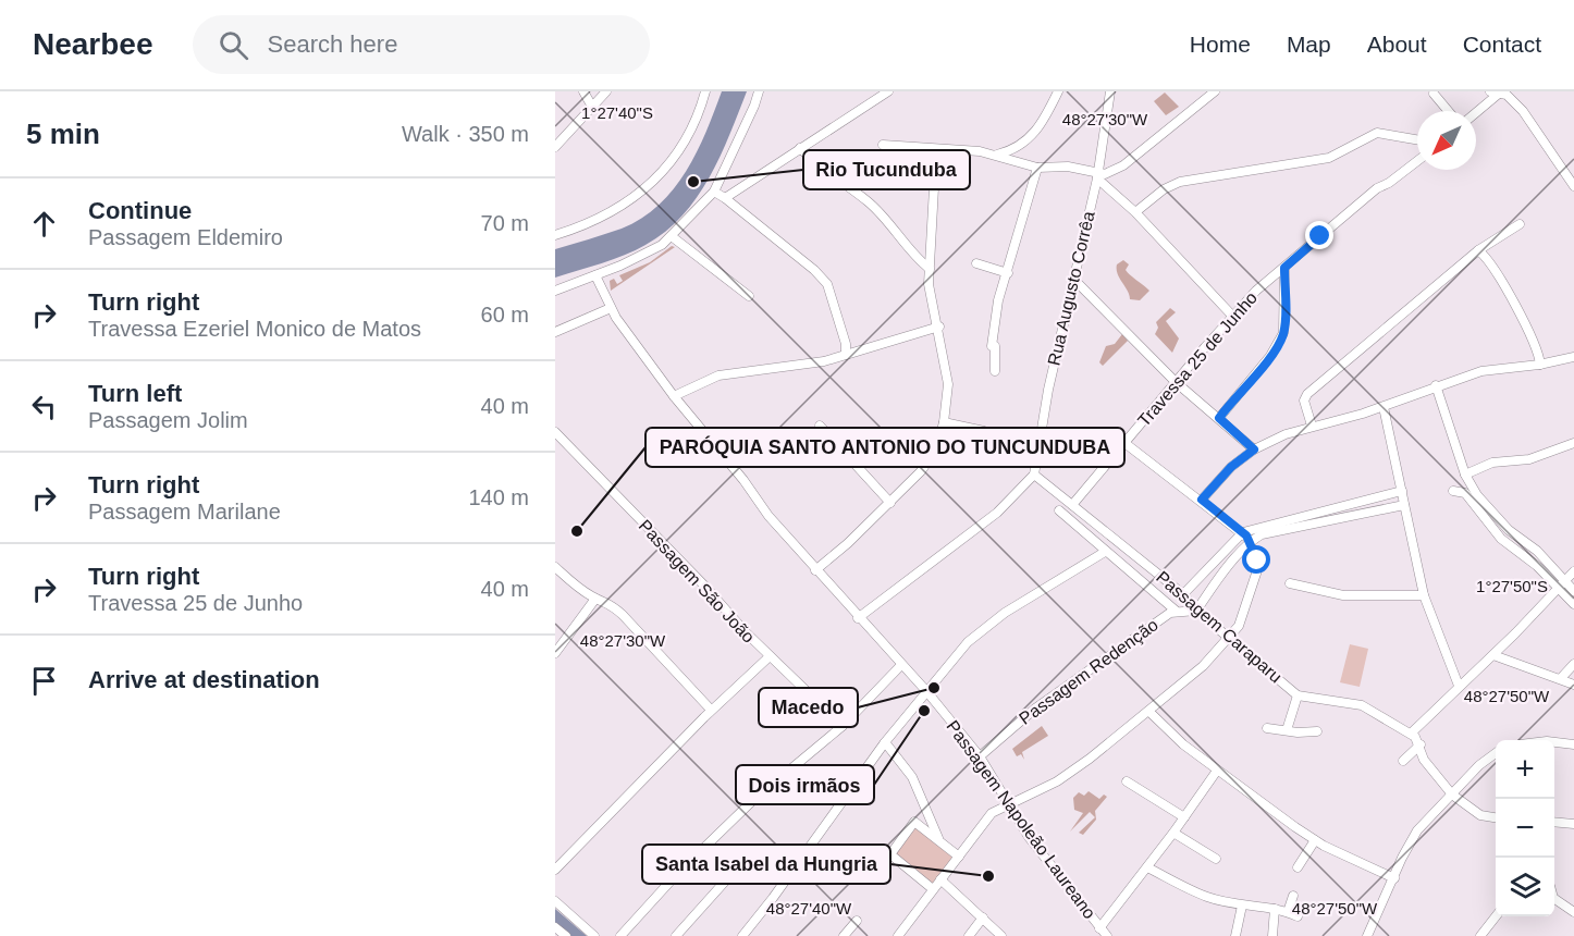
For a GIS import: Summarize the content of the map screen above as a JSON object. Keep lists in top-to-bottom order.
{
  "streets": {
    "street": [
      "Rua Augusto Corrêa",
      "Travessa 25 de Junho",
      "Passagem São João",
      "Passagem Caraparu",
      "Passagem Redenção",
      "Passagem Napoleão Laureano"
    ]
  },
  "crossings": [
    ["Rua Augusto Corrêa", "Passagem Caraparu"],
    ["Travessa 25 de Junho", "Passagem Caraparu"],
    ["Passagem Caraparu", "Passagem Redenção"],
    ["Passagem Redenção", "Passagem Napoleão Laureano"]
  ],
  "places": [
    "Rio Tucunduba",
    "PARÓQUIA SANTO ANTONIO DO TUNCUNDUBA",
    "Macedo",
    "Dois irmãos",
    "Santa Isabel da Hungria"
  ],
  "north": "bottom left",
  "page": {
    "header": "Nearbee",
    "search": "Search here",
    "nav": [
      "Home",
      "Map",
      "About",
      "Contact"
    ],
    "heading": ["5 min", "Walk · 350 m"],
    "list": [
      ["Continue", "Passagem Eldemiro", "70 m"],
      ["Turn right", "Travessa Ezeriel Monico de Matos", "60 m"],
      ["Turn left", "Passagem Jolim", "40 m"],
      ["Turn right", "Passagem Marilane", "140 m"],
      ["Turn right", "Travessa 25 de Junho", "40 m"],
      "Arrive at destination"
    ],
    "map_buttons": ["+", "−"]
  },
  "coordinates": [
    "1°27'40\"S",
    "48°27'30\"W",
    "1°27'50\"S",
    "48°27'50\"W",
    "48°27'40\"W"
  ]
}
